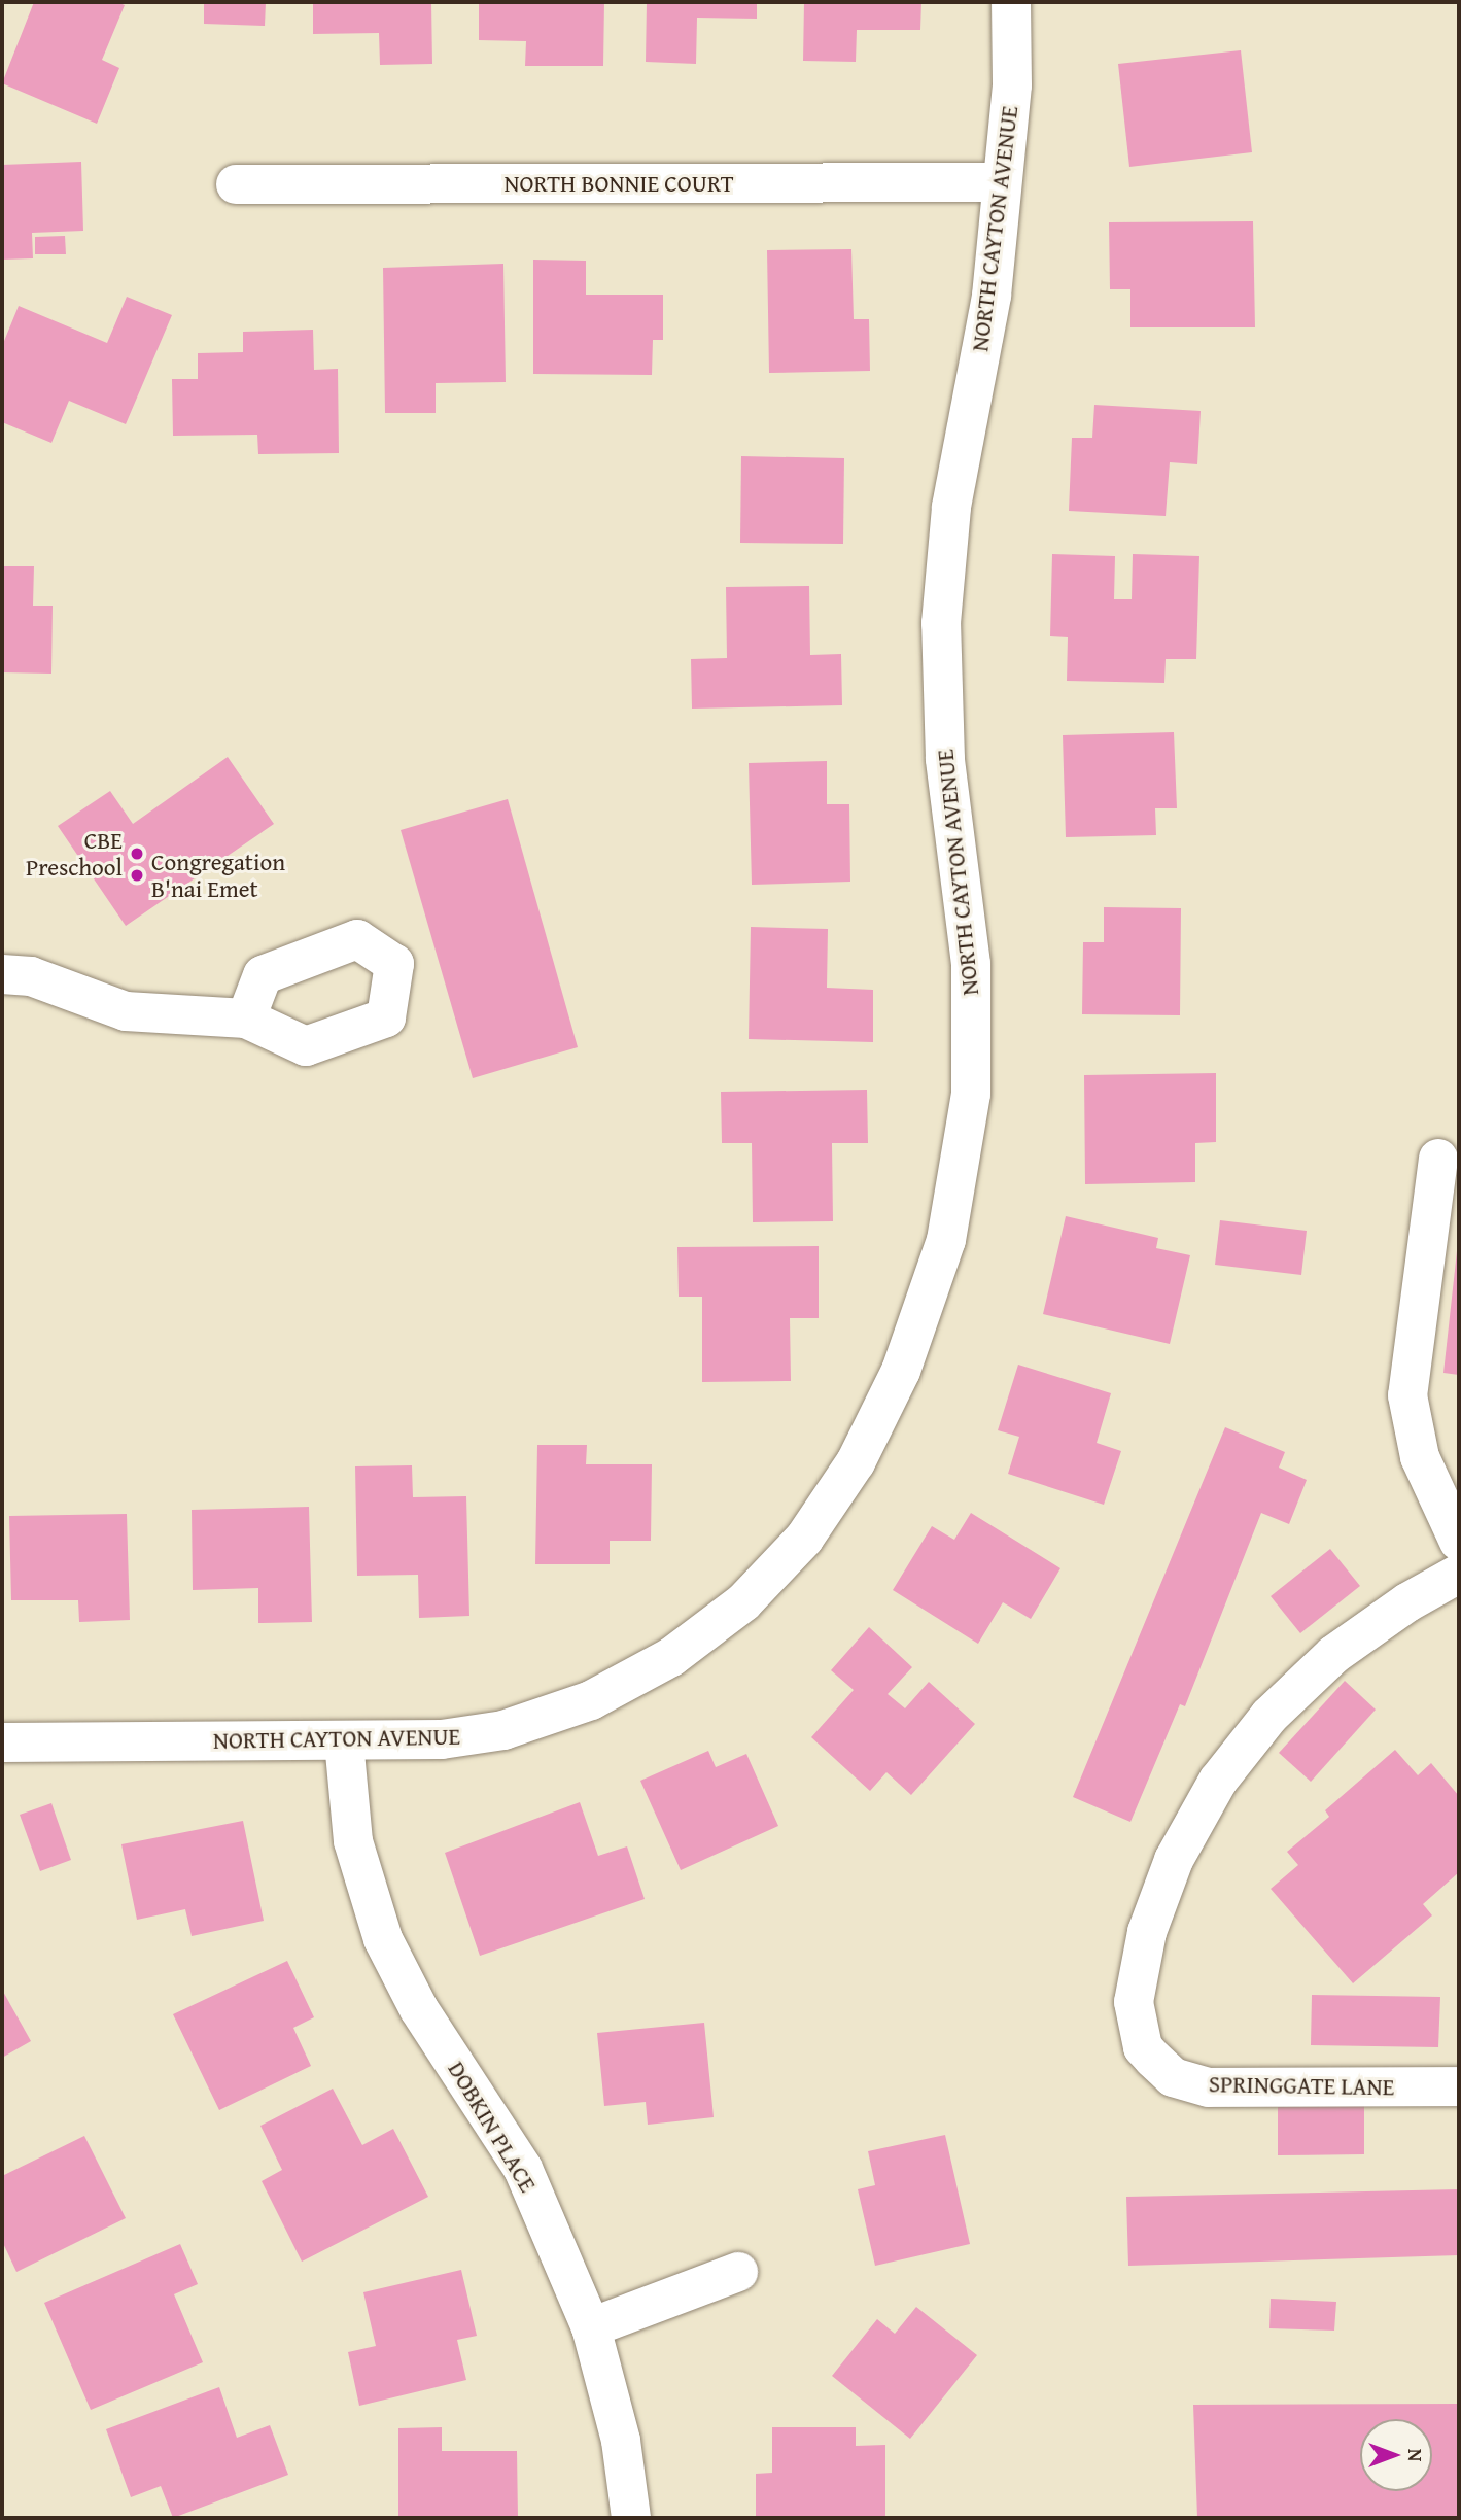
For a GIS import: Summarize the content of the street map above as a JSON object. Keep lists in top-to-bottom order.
{
  "streets": {
    "street": [
      "NORTH BONNIE COURT",
      "NORTH CAYTON AVENUE",
      "SPRINGGATE LANE",
      "DOBKIN PLACE"
    ]
  },
  "crossings": [
    ["NORTH BONNIE COURT", "NORTH CAYTON AVENUE"],
    ["NORTH CAYTON AVENUE", "DOBKIN PLACE"]
  ],
  "places": ["CBE Preschool", "Congregation B'nai Emet"],
  "north": "right"
}
